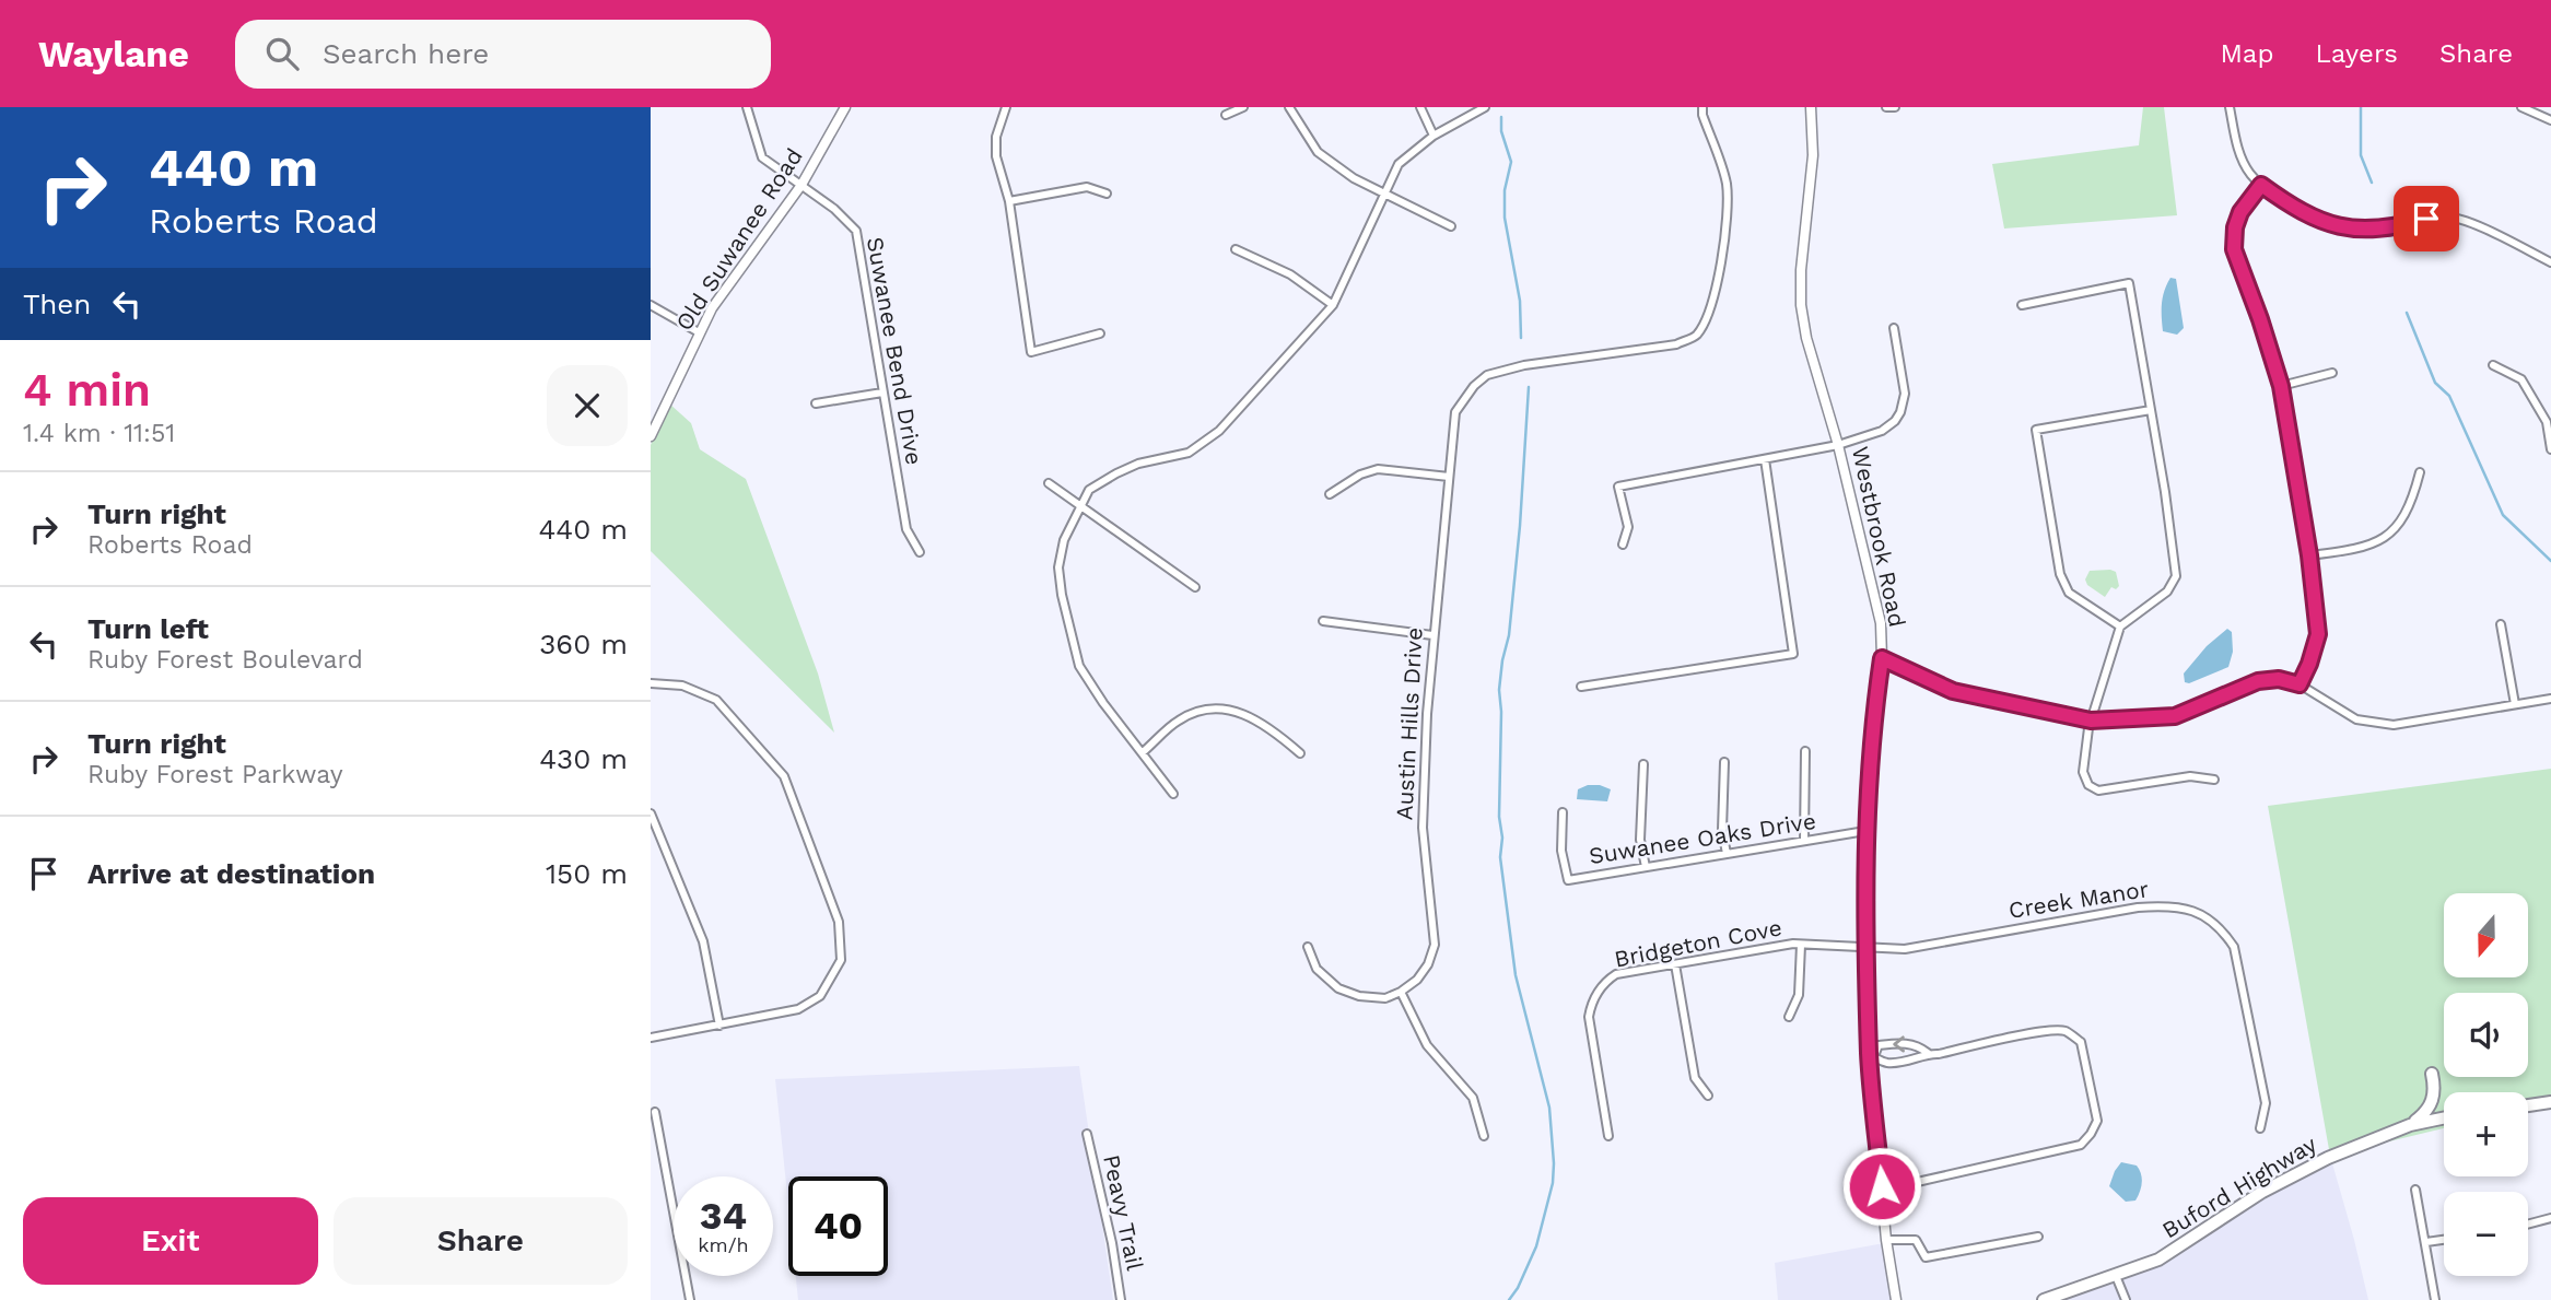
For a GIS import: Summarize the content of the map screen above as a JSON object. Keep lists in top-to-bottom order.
{
  "streets": {
    "main road": ["Buford Highway"],
    "street": [
      "Old Suwanee Road",
      "Suwanee Bend Drive",
      "Westbrook Road",
      "Austin Hills Drive",
      "Suwanee Oaks Drive",
      "Creek Manor",
      "Bridgeton Cove",
      "Peavy Trail"
    ]
  },
  "crossings": [
    ["Old Suwanee Road", "Suwanee Bend Drive"],
    ["Westbrook Road", "Suwanee Oaks Drive"],
    ["Westbrook Road", "Creek Manor"],
    ["Westbrook Road", "Bridgeton Cove"],
    ["Creek Manor", "Bridgeton Cove"]
  ],
  "north": "bottom",
  "page": {
    "header": "Waylane",
    "search": "Search here",
    "nav": ["Map", "Layers", "Share"],
    "turn": ["440 m", "Roberts Road"],
    "then": "Then",
    "heading": ["4 min", "1.4 km · 11:51"],
    "list": [
      {
        "name": "Turn right",
        "note": "Roberts Road",
        "value": "440 m"
      },
      {
        "name": "Turn left",
        "note": "Ruby Forest Boulevard",
        "value": "360 m"
      },
      {
        "name": "Turn right",
        "note": "Ruby Forest Parkway",
        "value": "430 m"
      },
      {
        "name": "Arrive at destination",
        "value": "150 m"
      }
    ],
    "map_buttons": ["+", "−"],
    "speed": "34 km/h",
    "limit": "40",
    "buttons": ["Exit", "Share"]
  }
}
